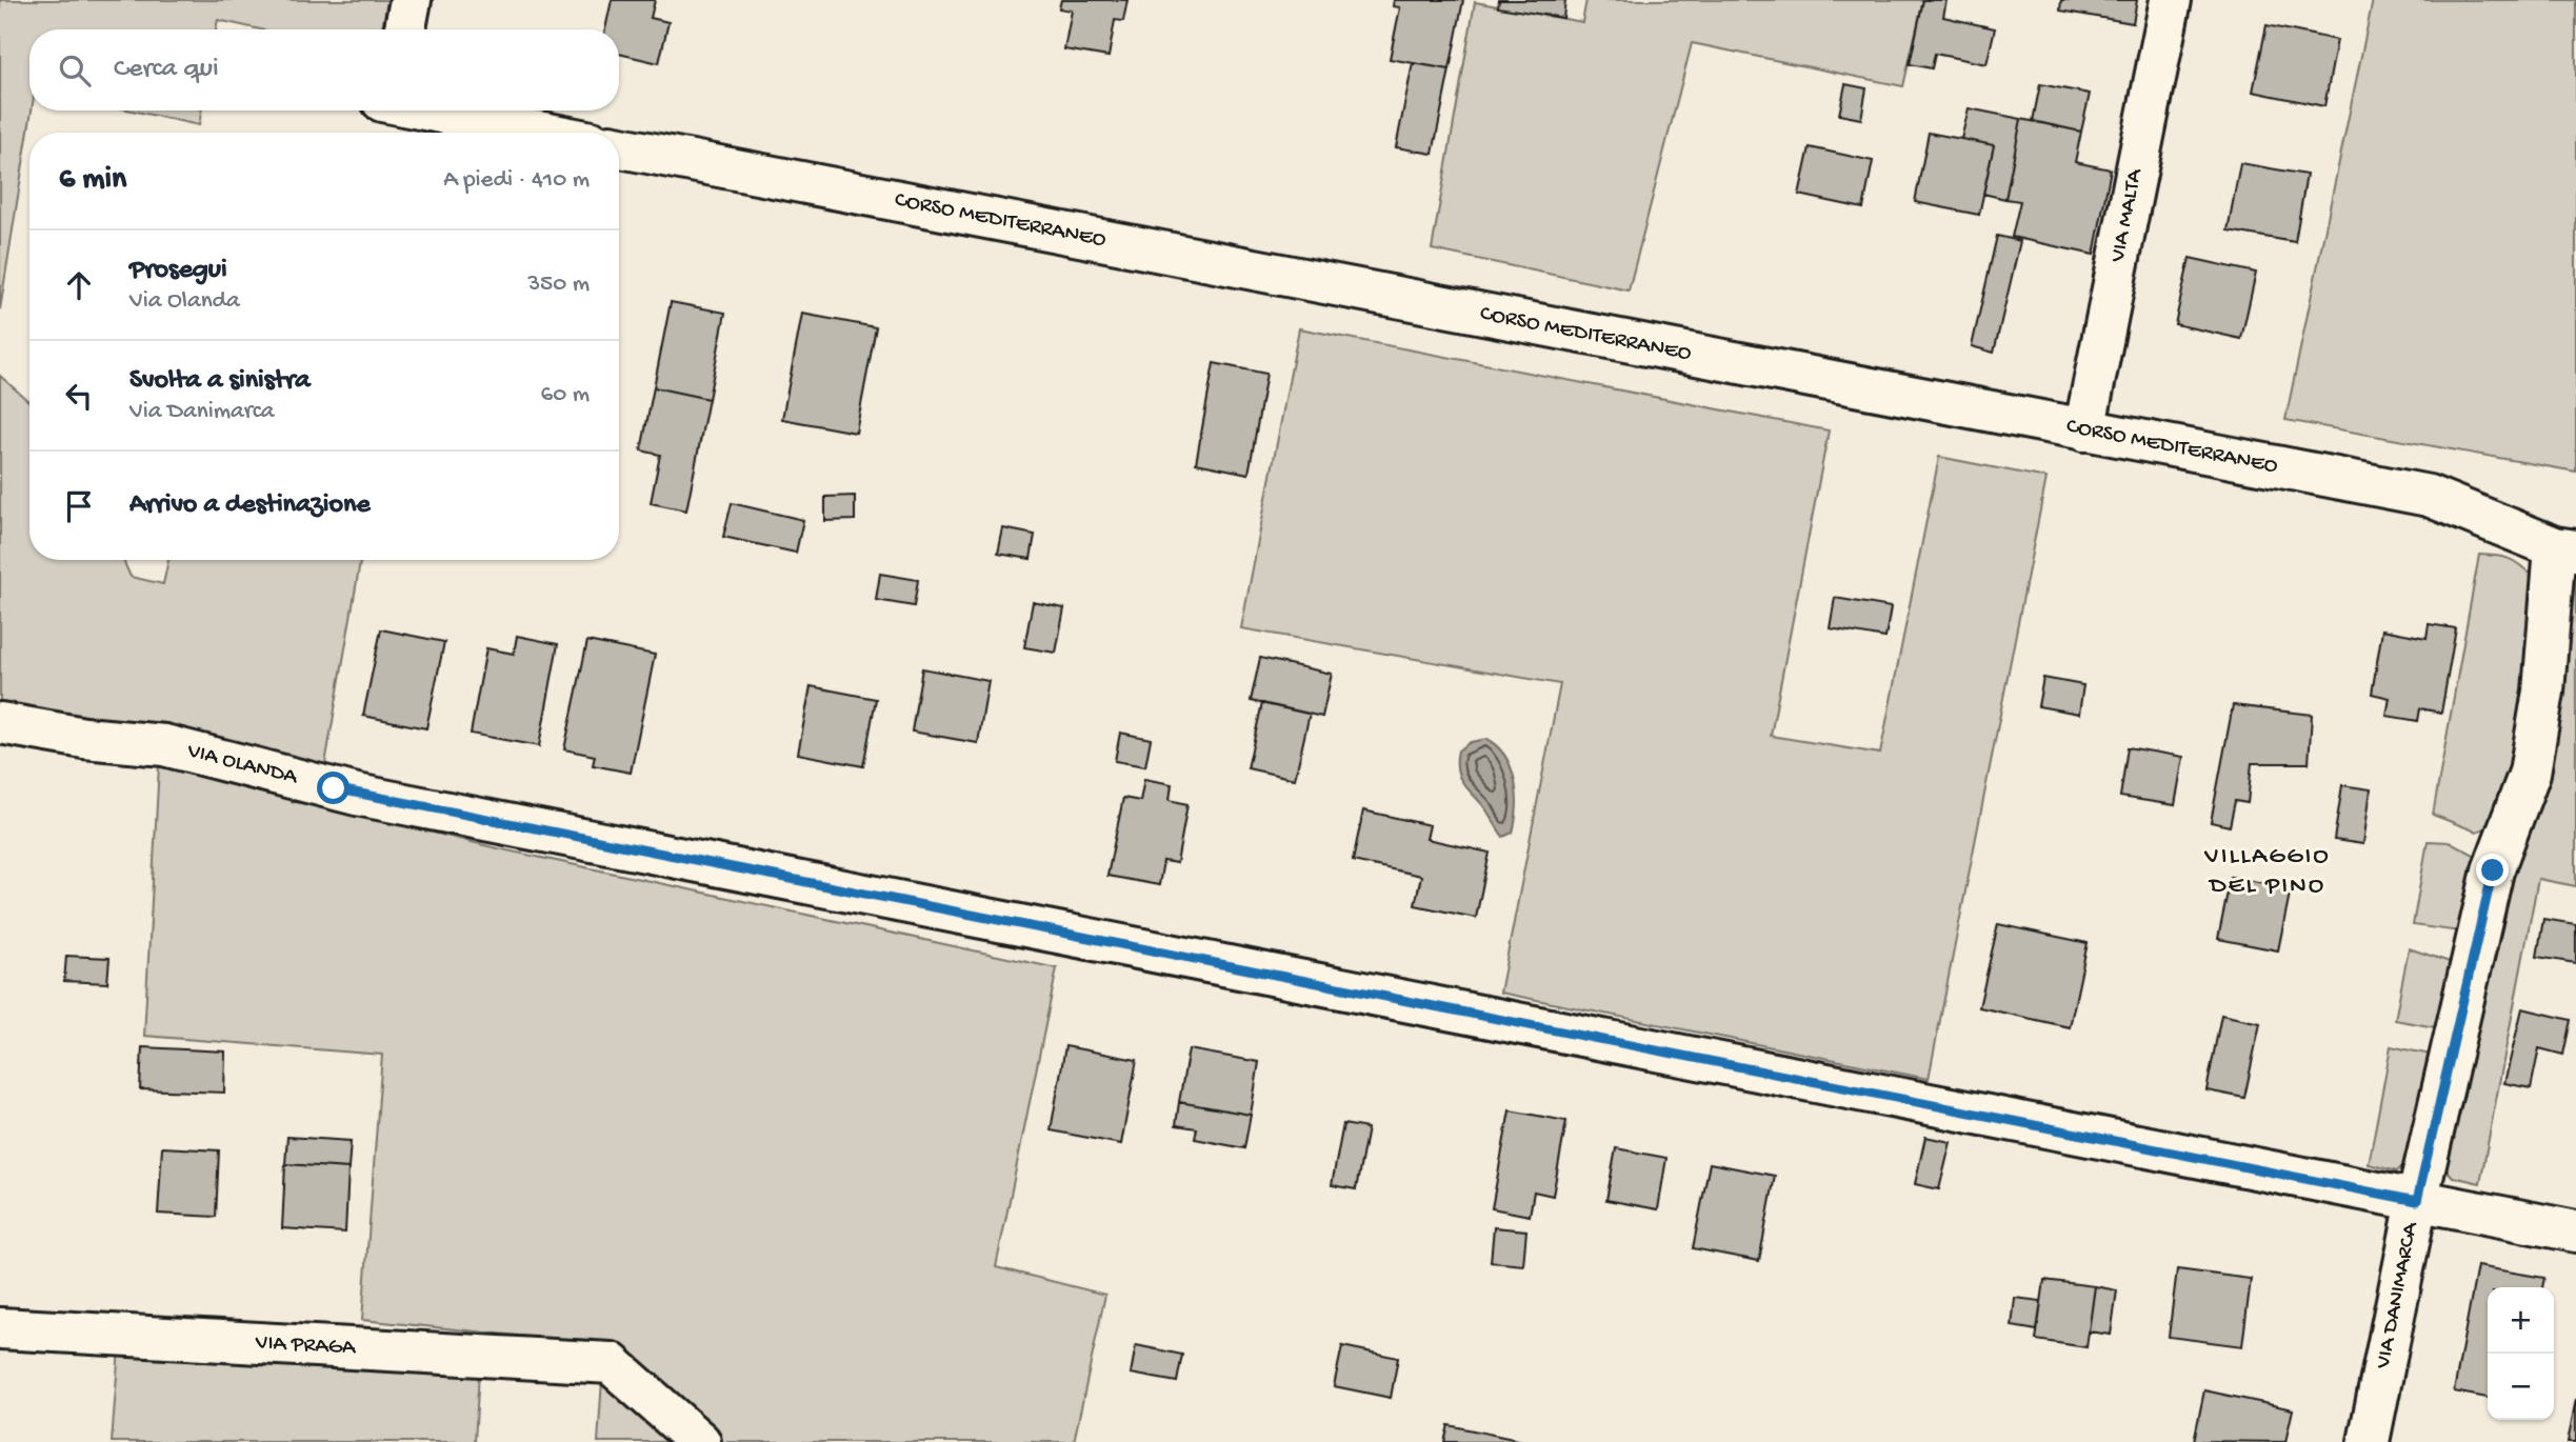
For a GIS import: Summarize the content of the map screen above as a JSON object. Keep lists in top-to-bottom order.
{
  "streets": {
    "street": [
      "VIA MALTA",
      "CORSO MEDITERRANEO",
      "VIA OLANDA",
      "VIA DANIMARCA",
      "VIA PRAGA"
    ]
  },
  "crossings": [
    ["VIA MALTA", "CORSO MEDITERRANEO"],
    ["CORSO MEDITERRANEO", "VIA DANIMARCA"],
    ["VIA OLANDA", "VIA DANIMARCA"]
  ],
  "districts": ["VILLAGGIO DEL PINO"],
  "page": {
    "search": "Cerca qui",
    "heading": ["6 min", "A piedi · 410 m"],
    "list": [
      ["Prosegui", "Via Olanda", "350 m"],
      ["Svolta a sinistra", "Via Danimarca", "60 m"],
      "Arrivo a destinazione"
    ],
    "map_buttons": ["+", "−"]
  }
}
